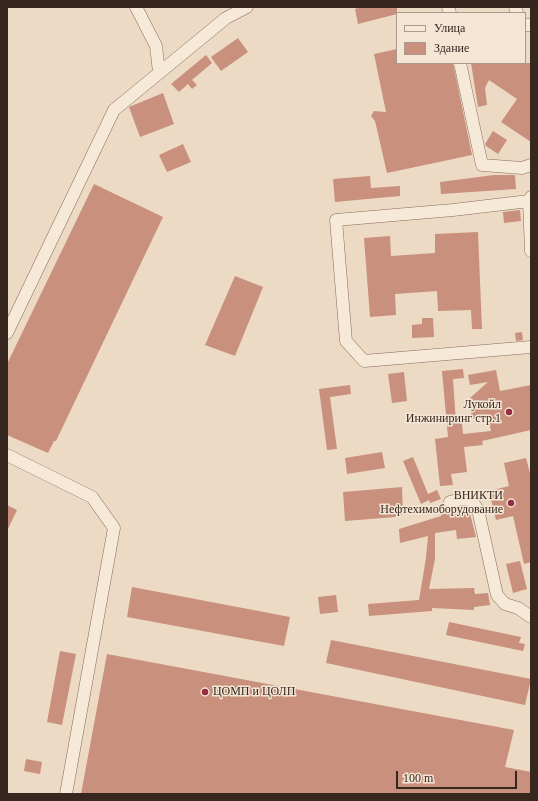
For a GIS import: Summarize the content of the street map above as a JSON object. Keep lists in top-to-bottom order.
{
  "places": ["Лукойл Инжиниринг стр.1", "ВНИКТИ Нефтехимоборудование", "ЦОМП и ЦОЛП"],
  "legend": ["Улица", "Здание"],
  "scale_bar": "100 m"
}
